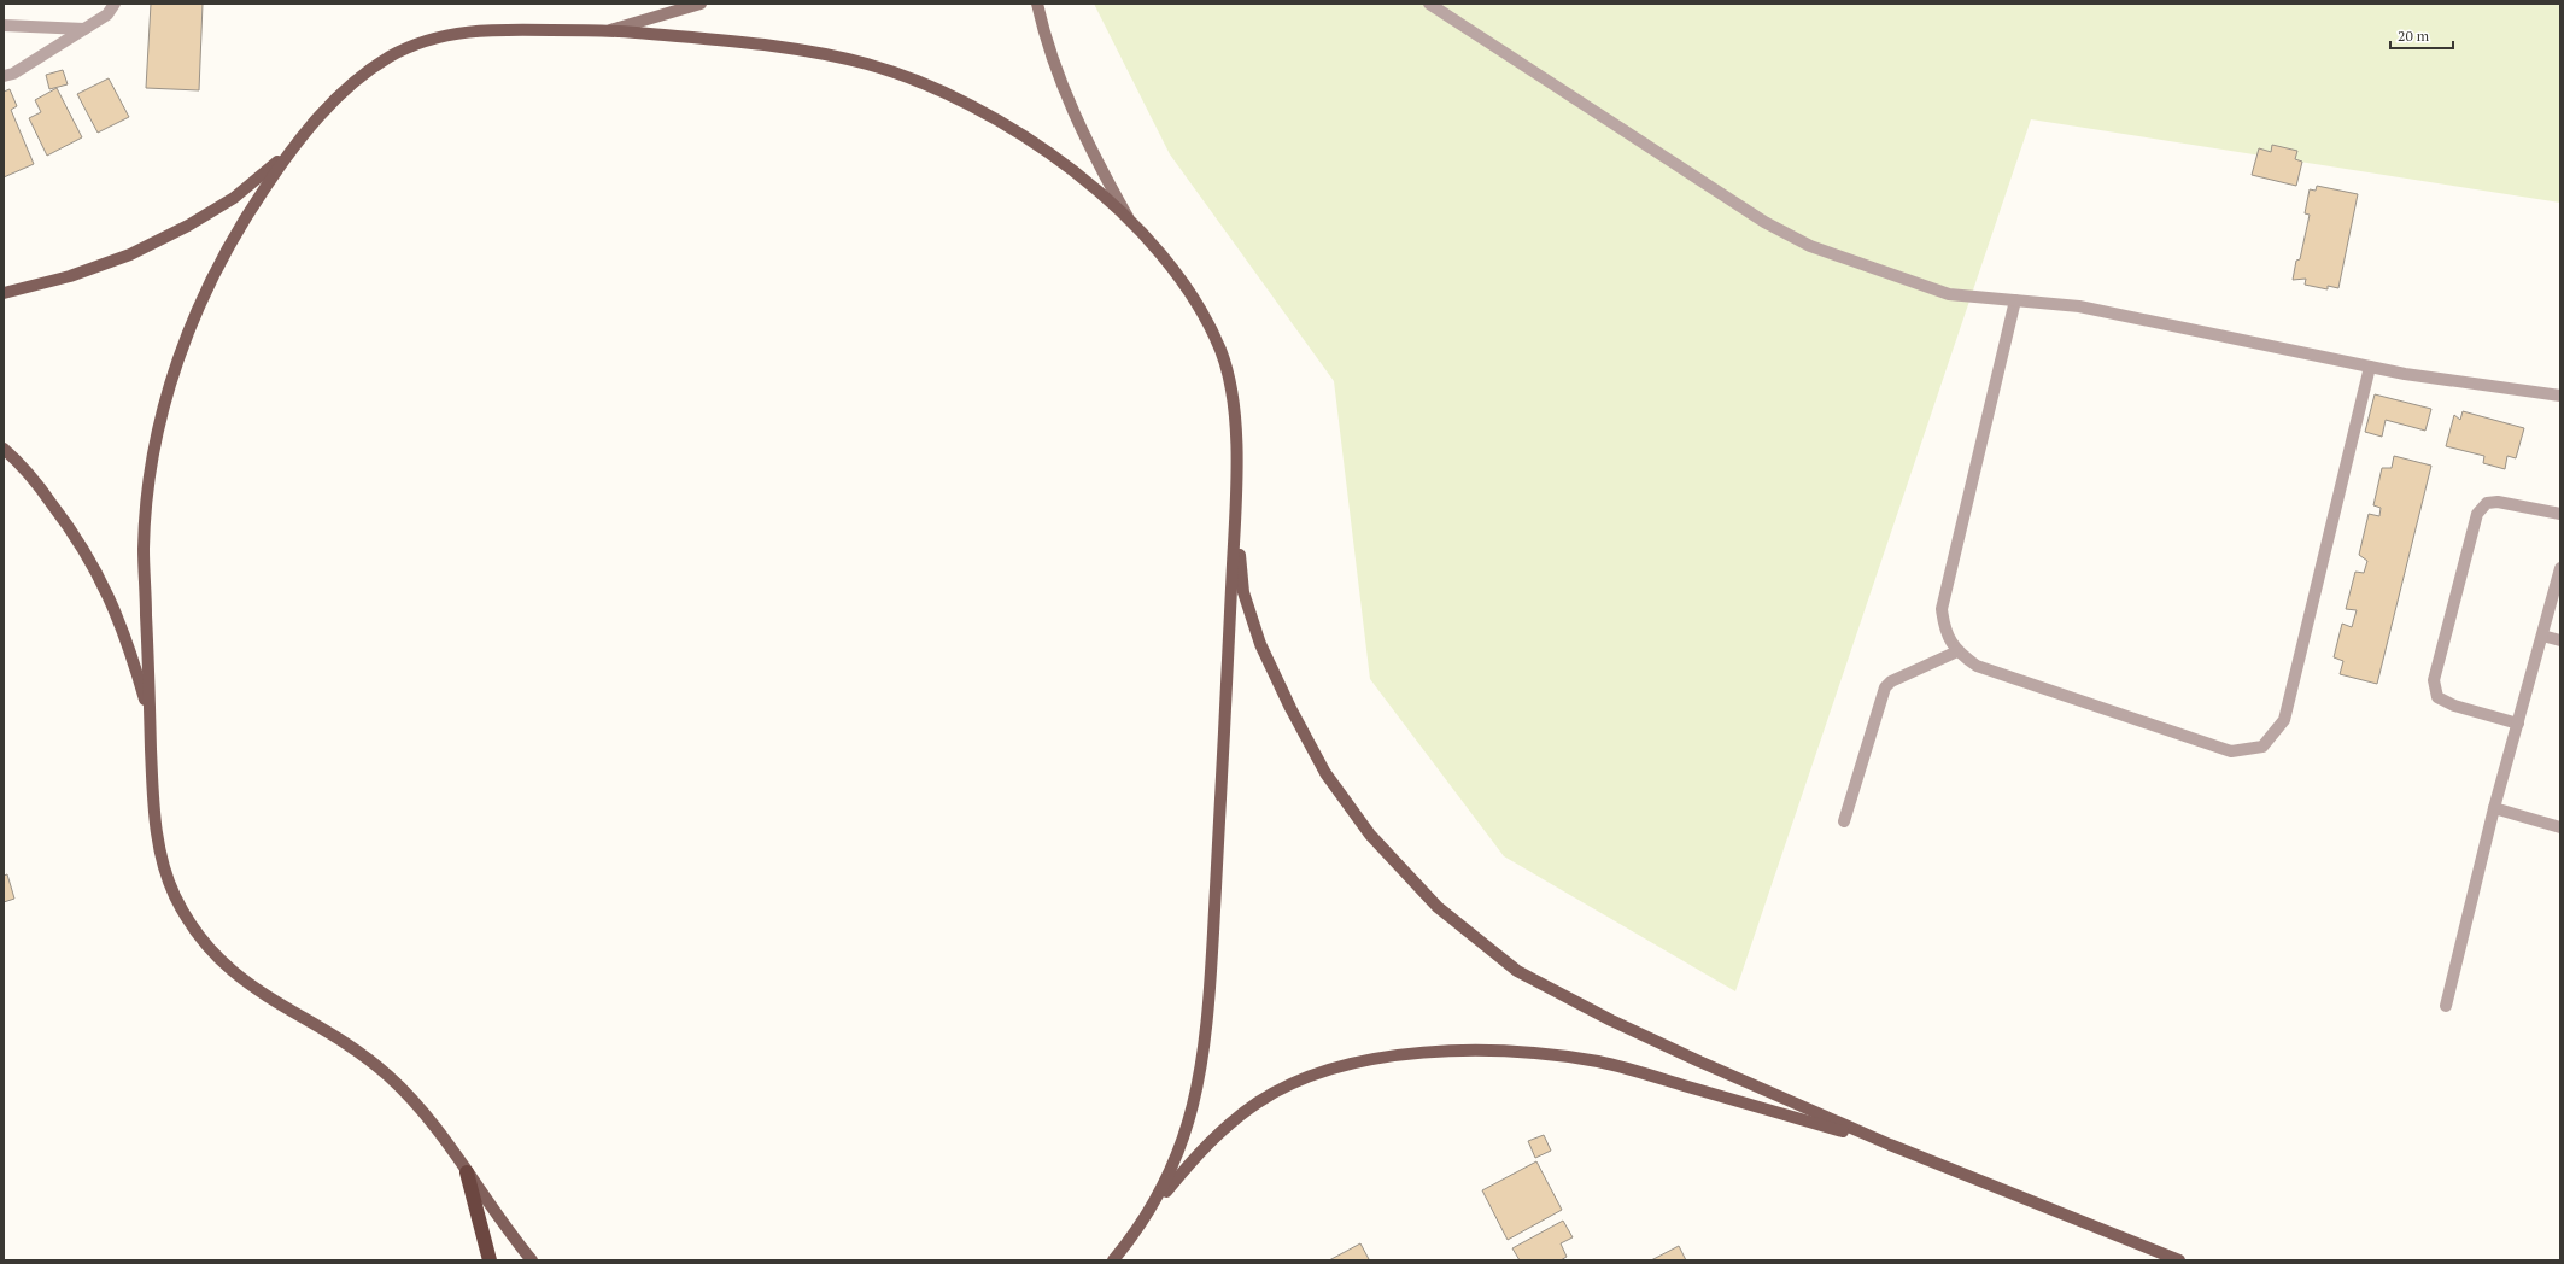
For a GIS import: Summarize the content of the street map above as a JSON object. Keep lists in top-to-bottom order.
{
  "scale_bar": "20 m"
}
